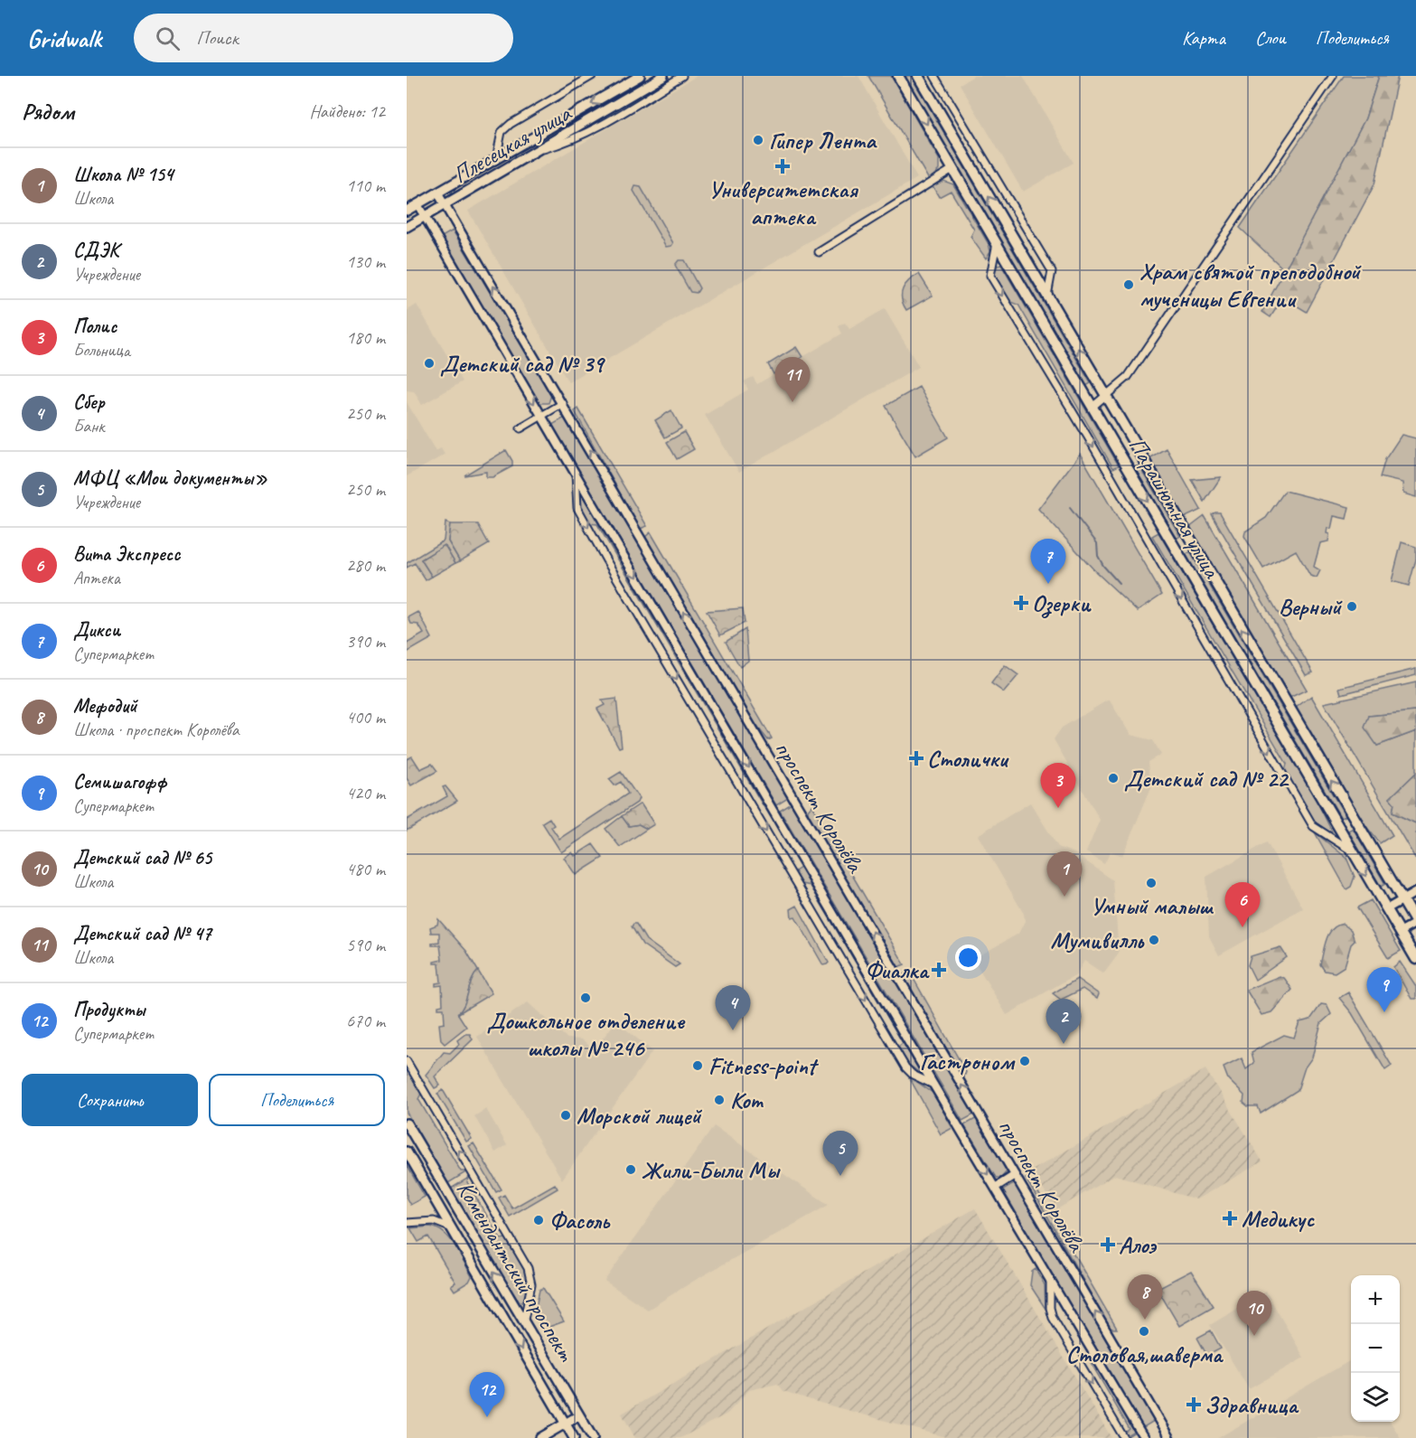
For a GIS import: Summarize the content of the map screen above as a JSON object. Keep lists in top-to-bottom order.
{
  "streets": {
    "main road": ["Плесецкая улица", "Парашютная улица", "Комендантский проспект"],
    "street": ["проспект Королёва"]
  },
  "crossings": [
    ["Плесецкая улица", "проспект Королёва"]
  ],
  "places": {
    "other": [
      "Гипер Лента",
      "Храм святой преподобной мученицы Евгении",
      "Детский сад № 39",
      "Верный",
      "Детский сад № 22",
      "Умный малыш",
      "Мумивилль",
      "Дошкольное отделение школы № 246",
      "Гастроном",
      "Fitness-point",
      "Кот",
      "Морской лицей",
      "Жили-Были Мы",
      "Фасоль",
      "Столовая,шаверма"
    ],
    "health": [
      "Университетская аптека",
      "Озерки",
      "Столички",
      "Фиалка",
      "Медикус",
      "Алоэ",
      "Здравница"
    ]
  },
  "page": {
    "header": "Gridwalk",
    "search": "Поиск",
    "nav": ["Карта", "Слои", "Поделиться"],
    "heading": ["Рядом", "Найдено: 12"],
    "list": [
      {
        "mark": "1",
        "name": "Школа № 154",
        "note": "Школа",
        "value": "110 m"
      },
      {
        "mark": "2",
        "name": "СДЭК",
        "note": "Учреждение",
        "value": "130 m"
      },
      {
        "mark": "3",
        "name": "Полис",
        "note": "Больница",
        "value": "180 m"
      },
      {
        "mark": "4",
        "name": "Сбер",
        "note": "Банк",
        "value": "250 m"
      },
      {
        "mark": "5",
        "name": "МФЦ «Мои документы»",
        "note": "Учреждение",
        "value": "250 m"
      },
      {
        "mark": "6",
        "name": "Вита Экспресс",
        "note": "Аптека",
        "value": "280 m"
      },
      {
        "mark": "7",
        "name": "Дикси",
        "note": "Супермаркет",
        "value": "390 m"
      },
      {
        "mark": "8",
        "name": "Мефодий",
        "note": "Школа · проспект Королёва",
        "value": "400 m"
      },
      {
        "mark": "9",
        "name": "Семишагофф",
        "note": "Супермаркет",
        "value": "420 m"
      },
      {
        "mark": "10",
        "name": "Детский сад № 65",
        "note": "Школа",
        "value": "480 m"
      },
      {
        "mark": "11",
        "name": "Детский сад № 47",
        "note": "Школа",
        "value": "590 m"
      },
      {
        "mark": "12",
        "name": "Продукты",
        "note": "Супермаркет",
        "value": "670 m"
      }
    ],
    "pins": [
      "11",
      "7",
      "3",
      "1",
      "6",
      "9",
      "4",
      "2",
      "5",
      "8",
      "10",
      "12"
    ],
    "buttons": ["Сохранить", "Поделиться"],
    "map_buttons": ["+", "−"]
  }
}
